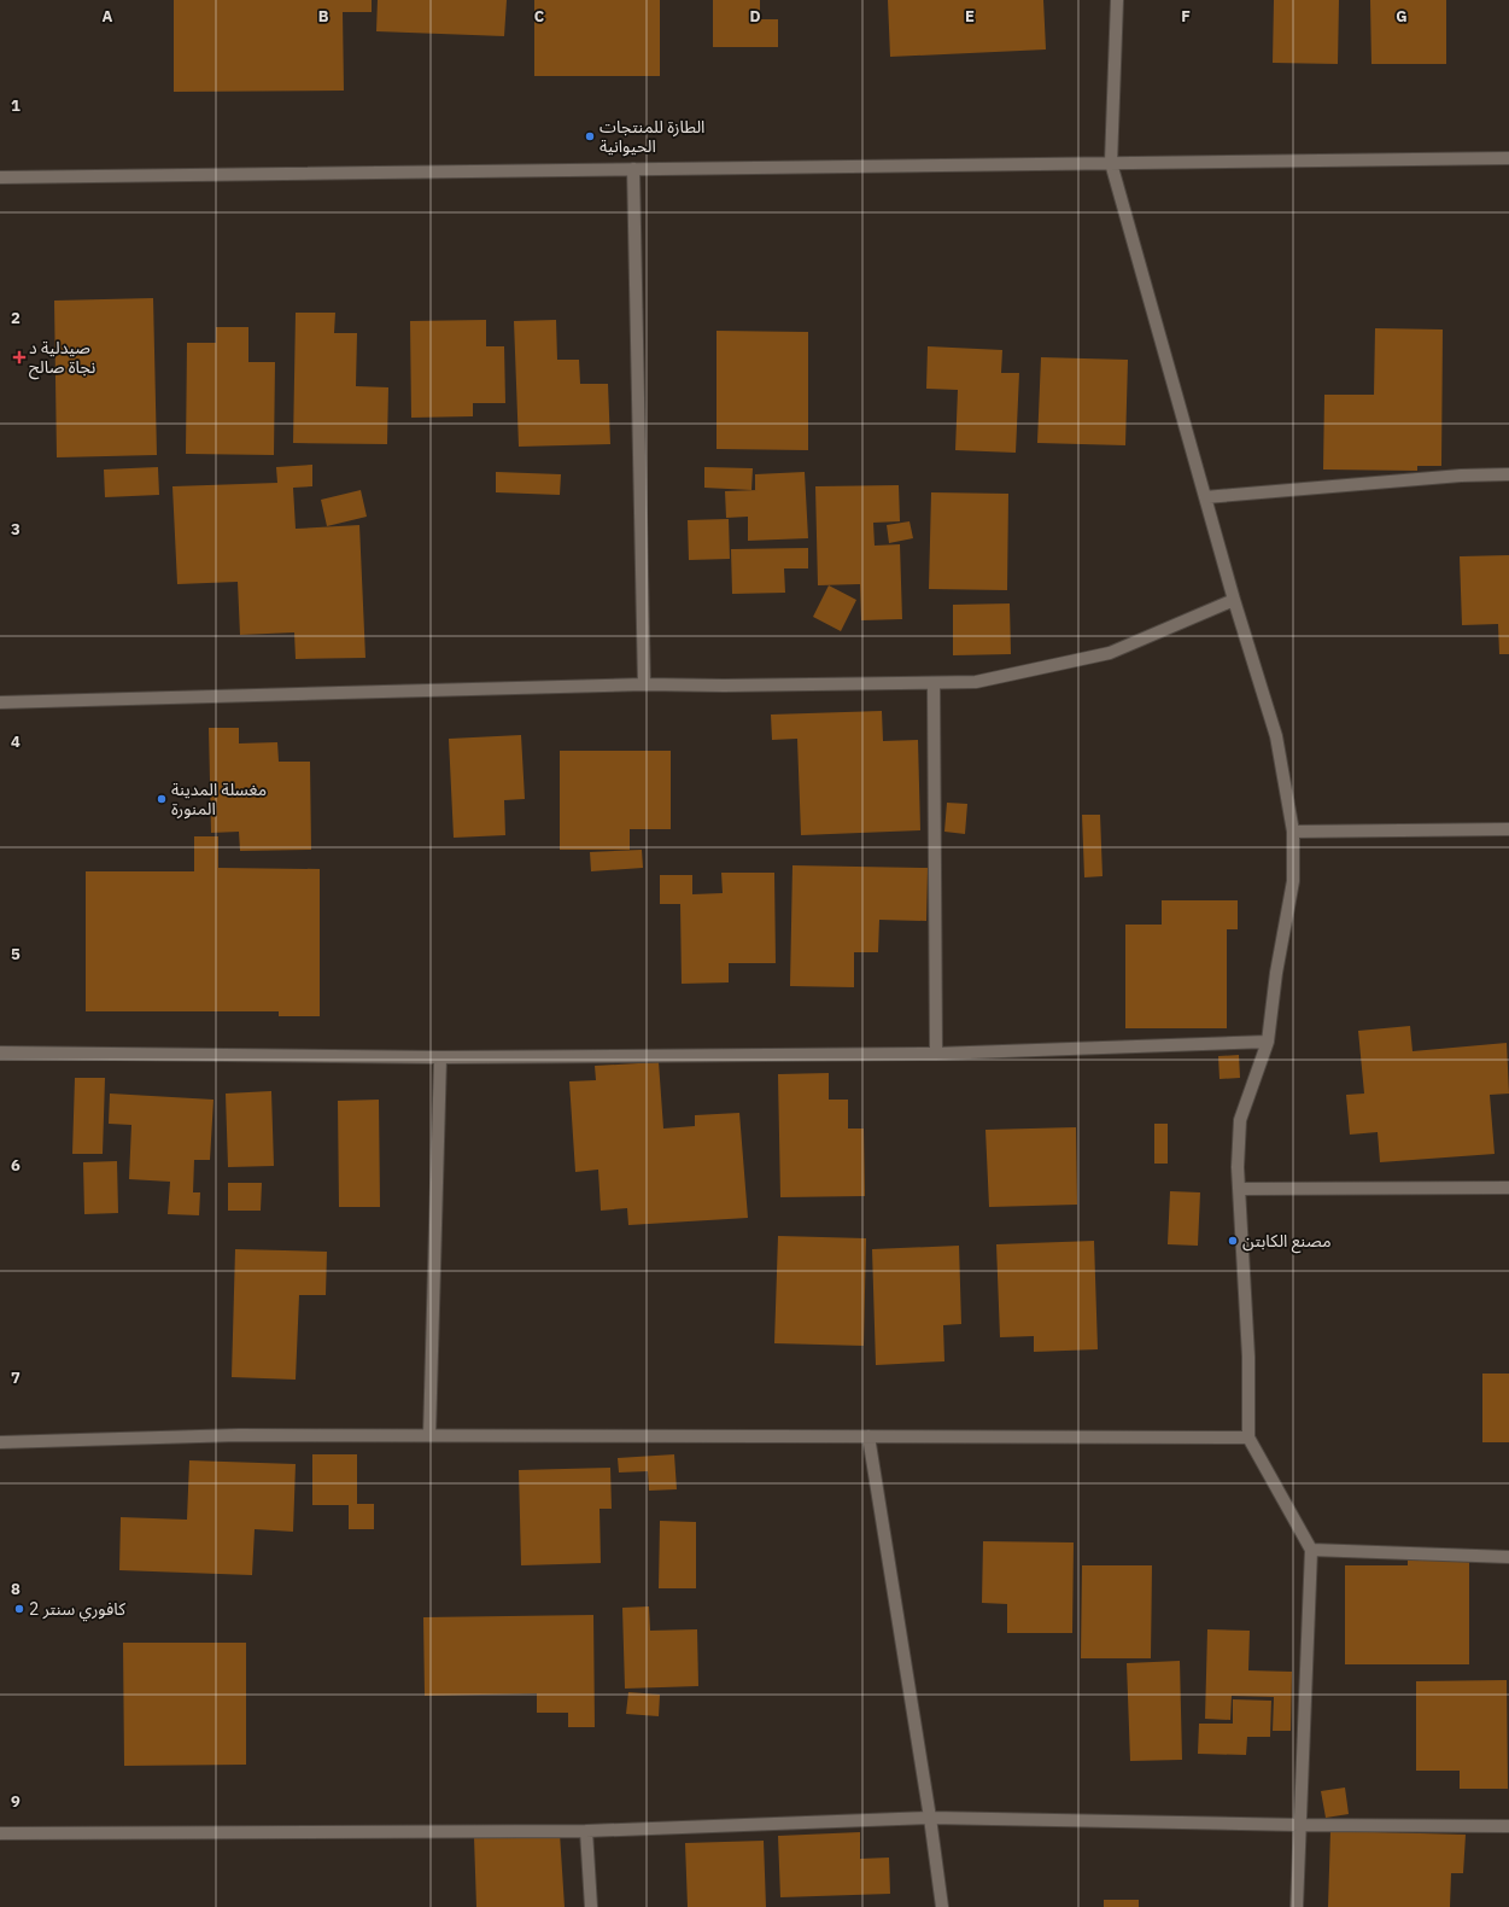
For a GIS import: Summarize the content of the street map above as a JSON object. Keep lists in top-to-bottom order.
{
  "places": {
    "other": [
      "الطازة للمنتجات الحيوانية",
      "مغسلة المدينة المنورة",
      "مصنع الكابتن",
      "كافوري سنتر 2"
    ],
    "health": ["صيدلية د نجاة صالح"]
  },
  "grid": {
    "columns": [
      "A",
      "B",
      "C",
      "D",
      "E",
      "F",
      "G"
    ],
    "rows": [
      "1",
      "2",
      "3",
      "4",
      "5",
      "6",
      "7",
      "8",
      "9"
    ]
  }
}
